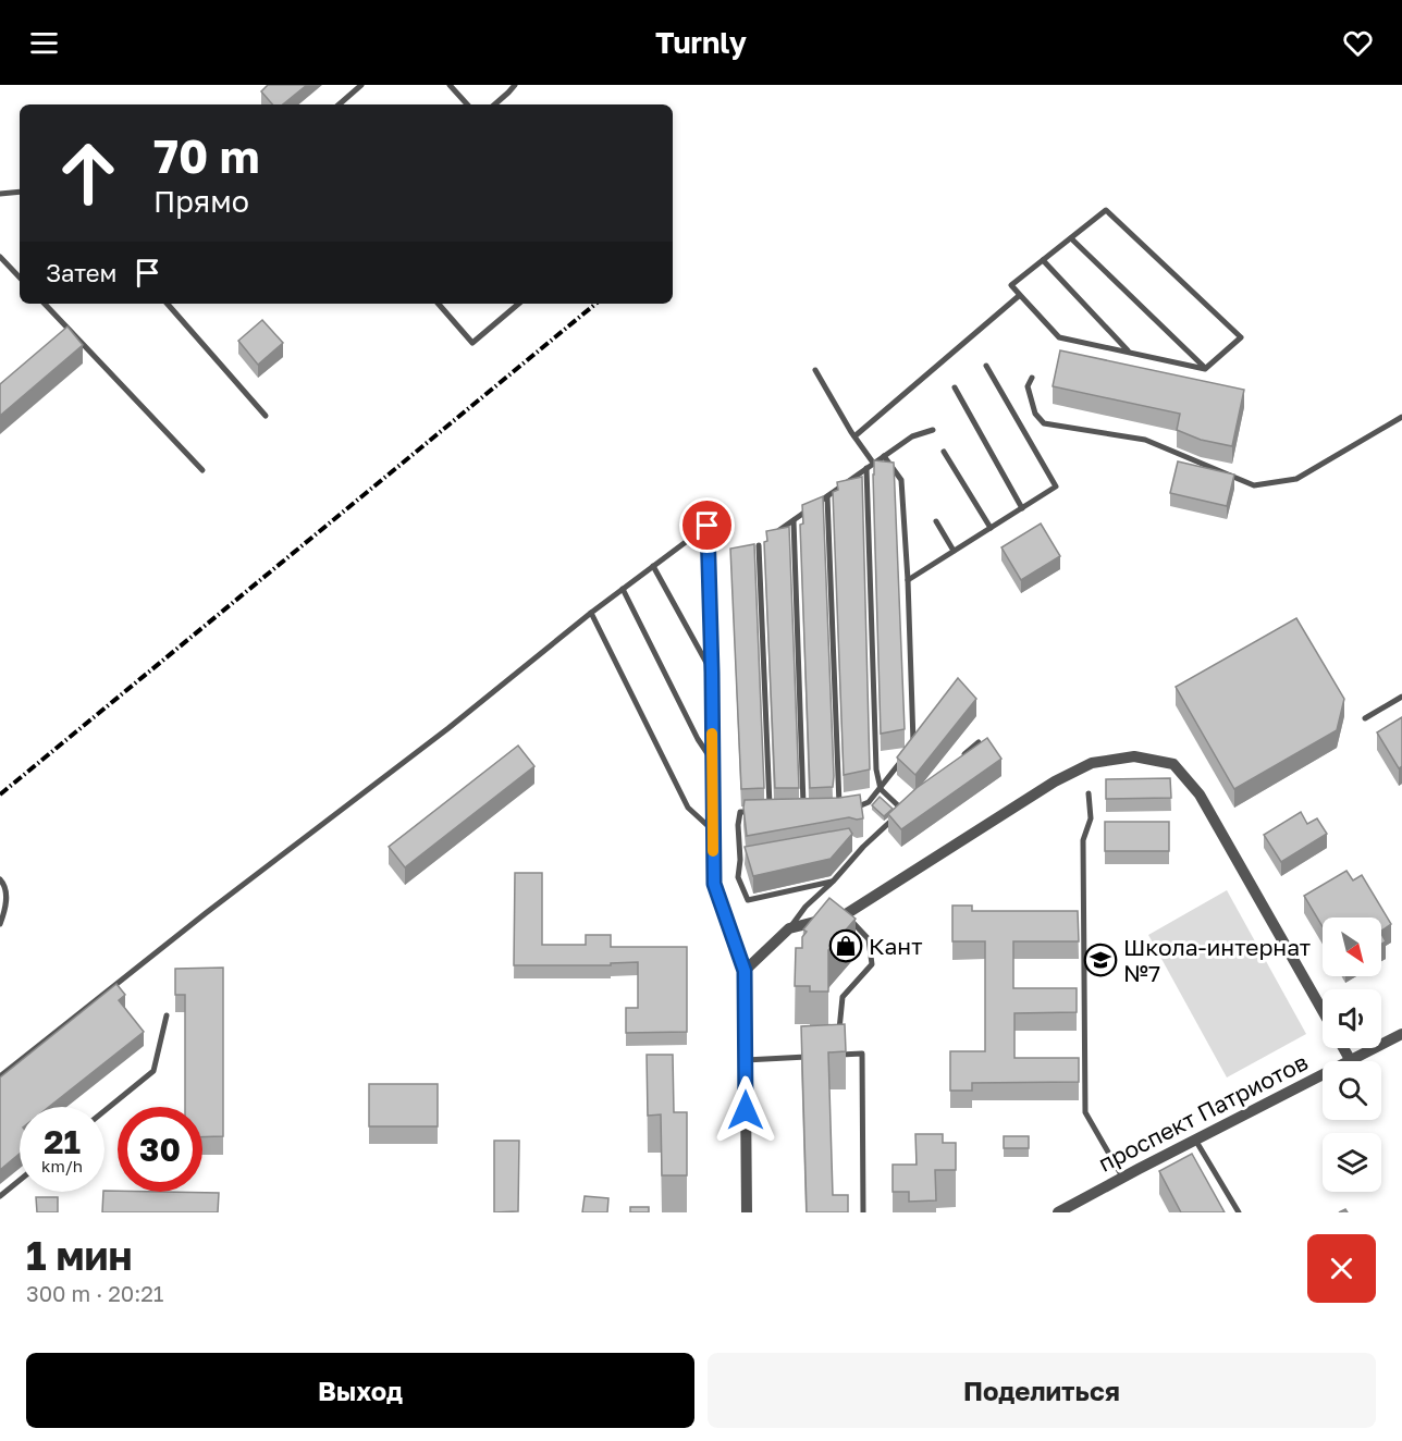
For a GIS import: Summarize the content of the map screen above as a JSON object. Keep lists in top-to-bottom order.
{
  "streets": {
    "street": ["проспект Патриотов"]
  },
  "places": {
    "shop": ["Кант"],
    "school or university": ["Школа-интернат №7"]
  },
  "north": "bottom right",
  "page": {
    "header": "Turnly",
    "turn": ["70 m", "Прямо"],
    "then": "Затем",
    "speed": "21 km/h",
    "limit": "30",
    "heading": ["1 мин", "300 m · 20:21"],
    "buttons": ["Выход", "Поделиться"]
  }
}
